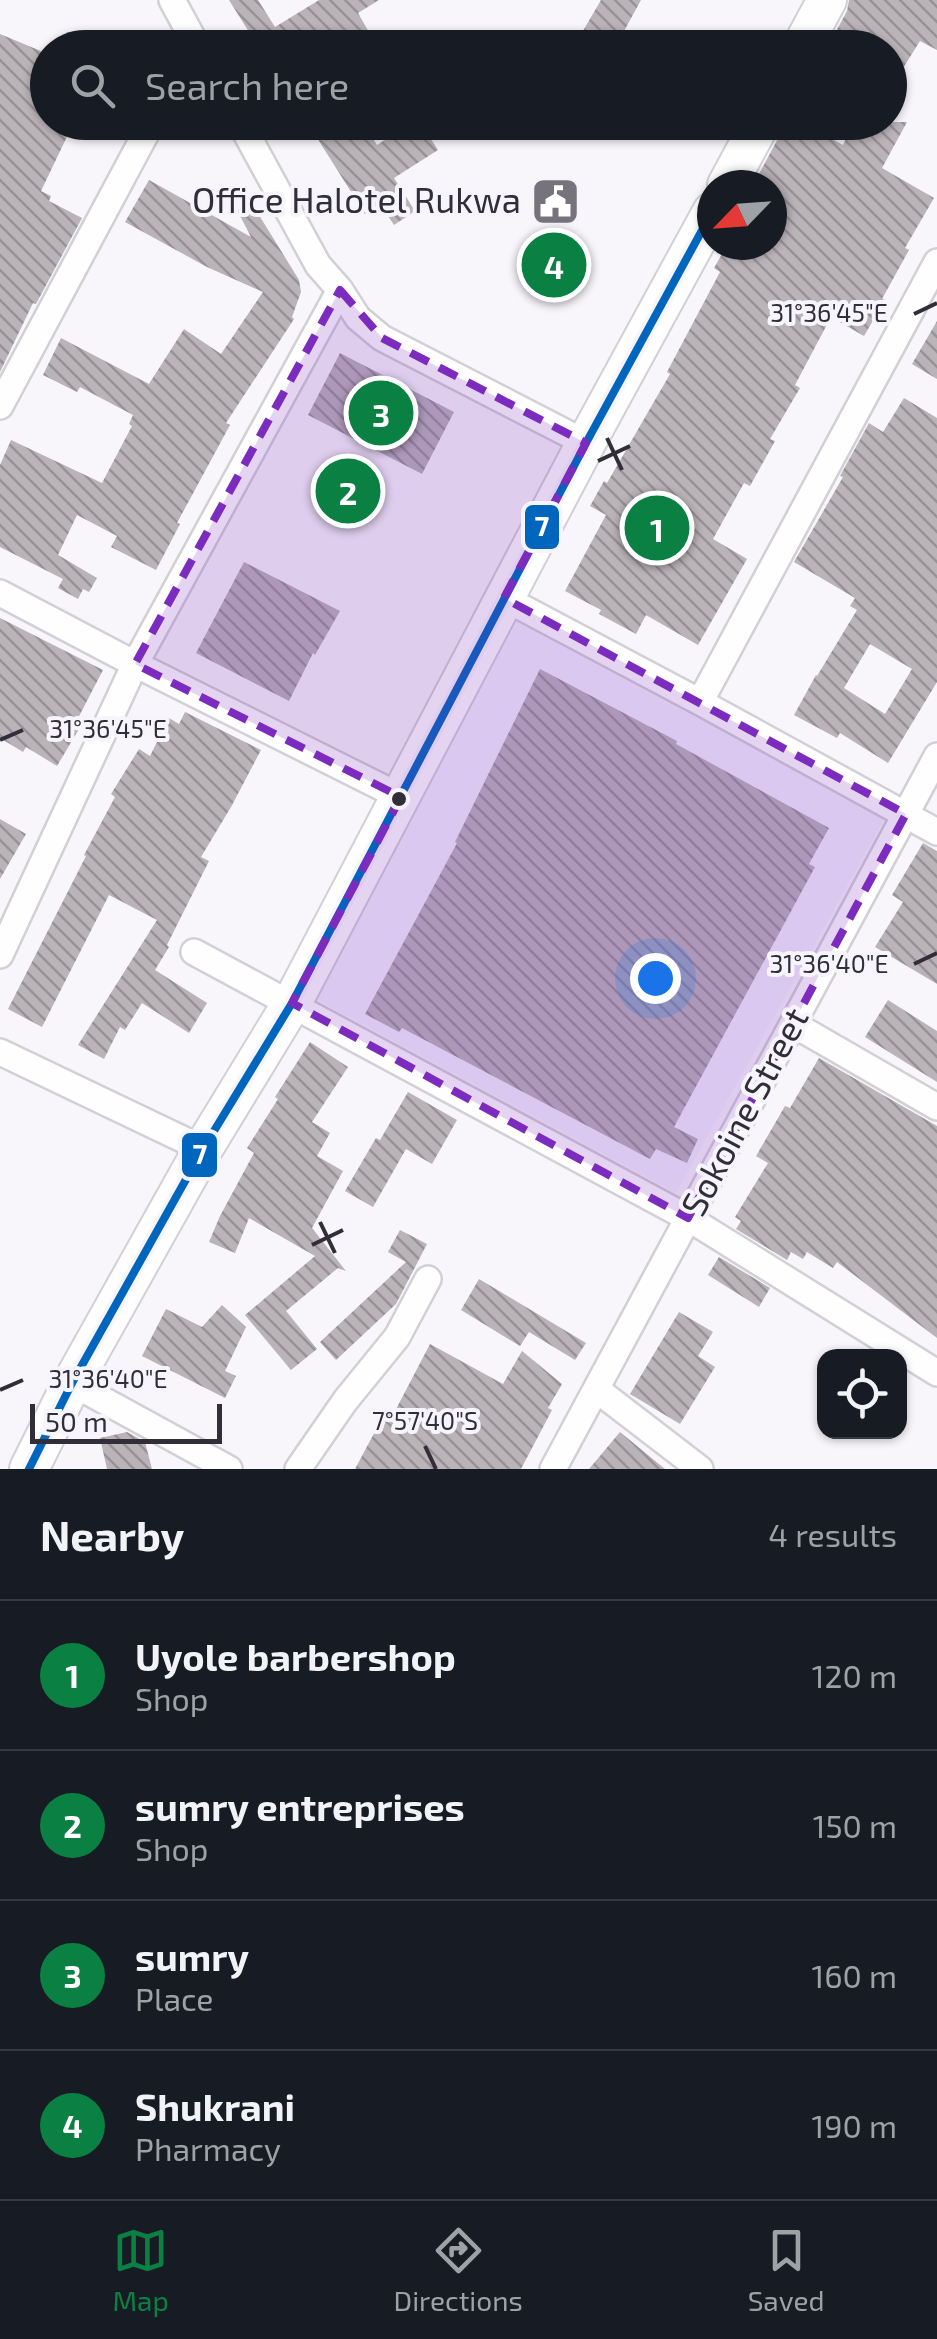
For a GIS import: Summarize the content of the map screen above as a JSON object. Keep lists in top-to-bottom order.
{
  "streets": {
    "street": ["Sokoine Street"]
  },
  "places": {
    "public building": ["Office Halotel Rukwa"]
  },
  "lines": ["transit line 7"],
  "scale_bar": "50 m",
  "north": "bottom left",
  "page": {
    "search": "Search here",
    "pins": [
      "4",
      "3",
      "2",
      "1"
    ],
    "scale": "50 m",
    "heading": ["Nearby", "4 results"],
    "list": [
      {
        "mark": "1",
        "name": "Uyole barbershop",
        "note": "Shop",
        "value": "120 m"
      },
      {
        "mark": "2",
        "name": "sumry entreprises",
        "note": "Shop",
        "value": "150 m"
      },
      {
        "mark": "3",
        "name": "sumry",
        "note": "Place",
        "value": "160 m"
      },
      {
        "mark": "4",
        "name": "Shukrani",
        "note": "Pharmacy",
        "value": "190 m"
      }
    ],
    "nav": ["Map", "Directions", "Saved"]
  },
  "coordinates": ["31°36'45\"E", "31°36'40\"E", "7°57'40\"S"]
}
